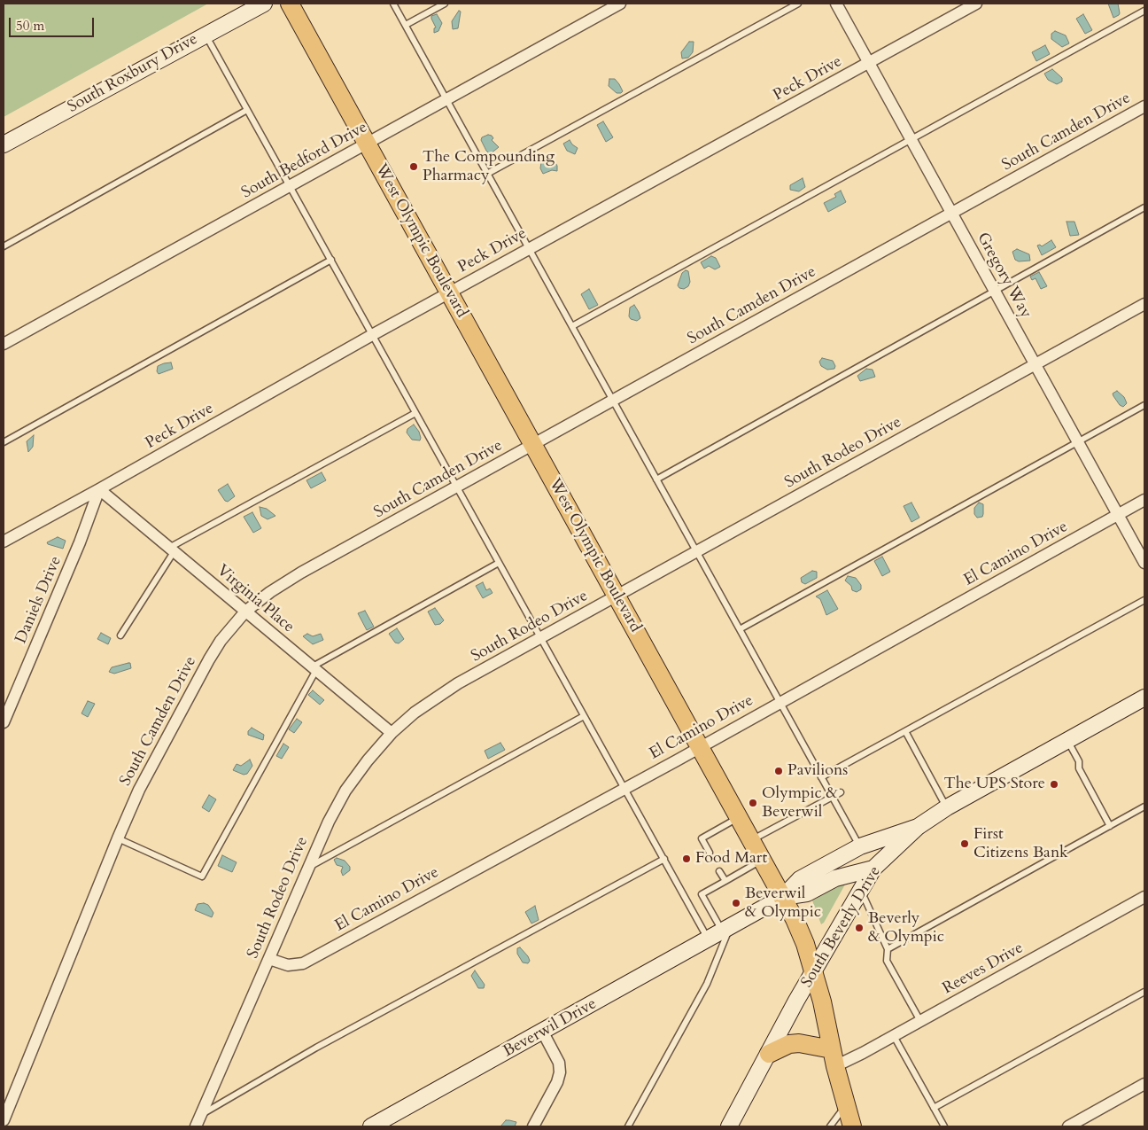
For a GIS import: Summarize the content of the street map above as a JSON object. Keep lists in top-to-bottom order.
{
  "streets": {
    "main road": ["West Olympic Boulevard"],
    "street": [
      "South Roxbury Drive",
      "Peck Drive",
      "South Camden Drive",
      "South Bedford Drive",
      "Gregory Way",
      "South Rodeo Drive",
      "El Camino Drive",
      "Virginia Place",
      "Daniels Drive",
      "South Beverly Drive",
      "Reeves Drive",
      "Beverwil Drive"
    ]
  },
  "crossings": [
    ["Peck Drive", "West Olympic Boulevard"],
    ["Peck Drive", "Gregory Way"],
    ["Peck Drive", "Virginia Place"],
    ["Peck Drive", "Daniels Drive"],
    ["South Camden Drive", "West Olympic Boulevard"],
    ["South Camden Drive", "Gregory Way"],
    ["South Camden Drive", "Virginia Place"],
    ["South Bedford Drive", "West Olympic Boulevard"],
    ["West Olympic Boulevard", "South Rodeo Drive"],
    ["West Olympic Boulevard", "El Camino Drive"],
    ["West Olympic Boulevard", "South Beverly Drive"],
    ["West Olympic Boulevard", "Reeves Drive"],
    ["West Olympic Boulevard", "Beverwil Drive"],
    ["Gregory Way", "South Rodeo Drive"],
    ["Gregory Way", "El Camino Drive"],
    ["South Rodeo Drive", "El Camino Drive"],
    ["South Rodeo Drive", "Virginia Place"],
    ["Virginia Place", "Daniels Drive"]
  ],
  "places": [
    "The Compounding Pharmacy",
    "Pavilions",
    "The UPS Store",
    "Olympic & Beverwil",
    "First Citizens Bank",
    "Food Mart",
    "Beverwil & Olympic",
    "Beverly & Olympic"
  ],
  "scale_bar": "50 m"
}
